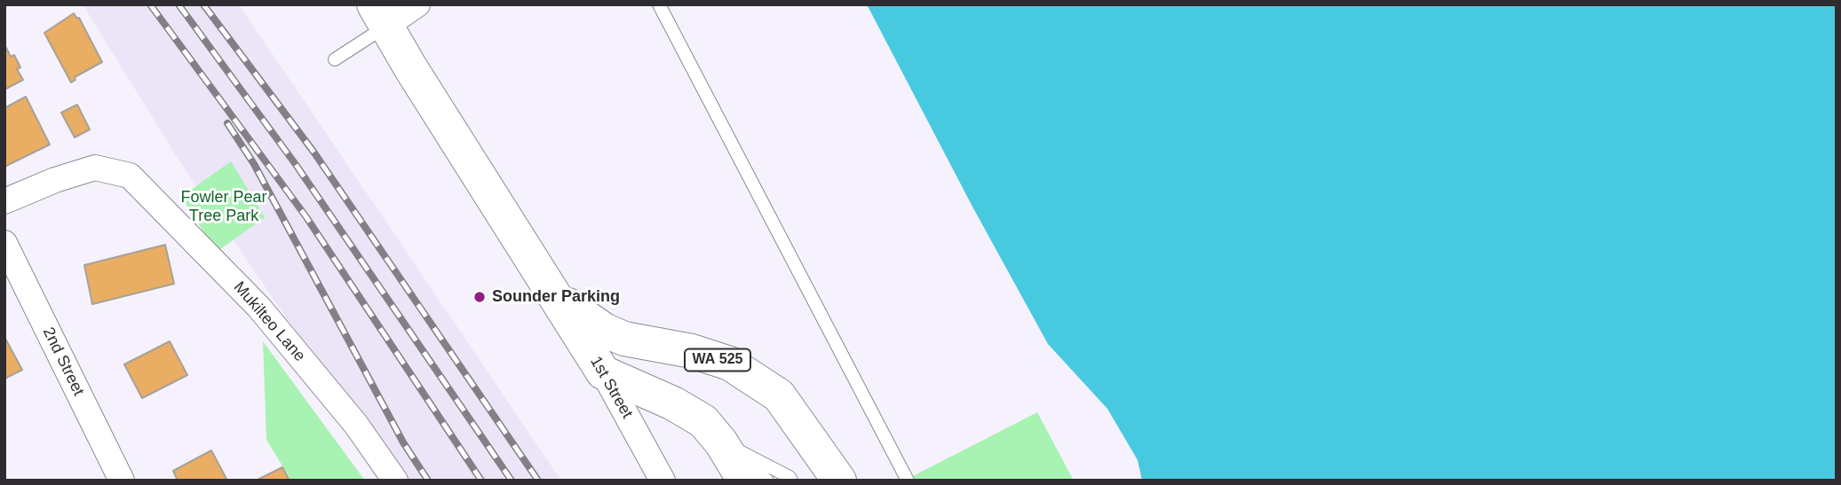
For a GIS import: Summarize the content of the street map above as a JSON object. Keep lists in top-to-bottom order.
{
  "streets": {
    "main road": ["WA 525", "1st Street"],
    "street": ["Mukilteo Lane", "2nd Street"]
  },
  "crossings": [
    ["WA 525", "1st Street"]
  ],
  "parks": ["Fowler Pear Tree Park"],
  "places": ["Sounder Parking"]
}
